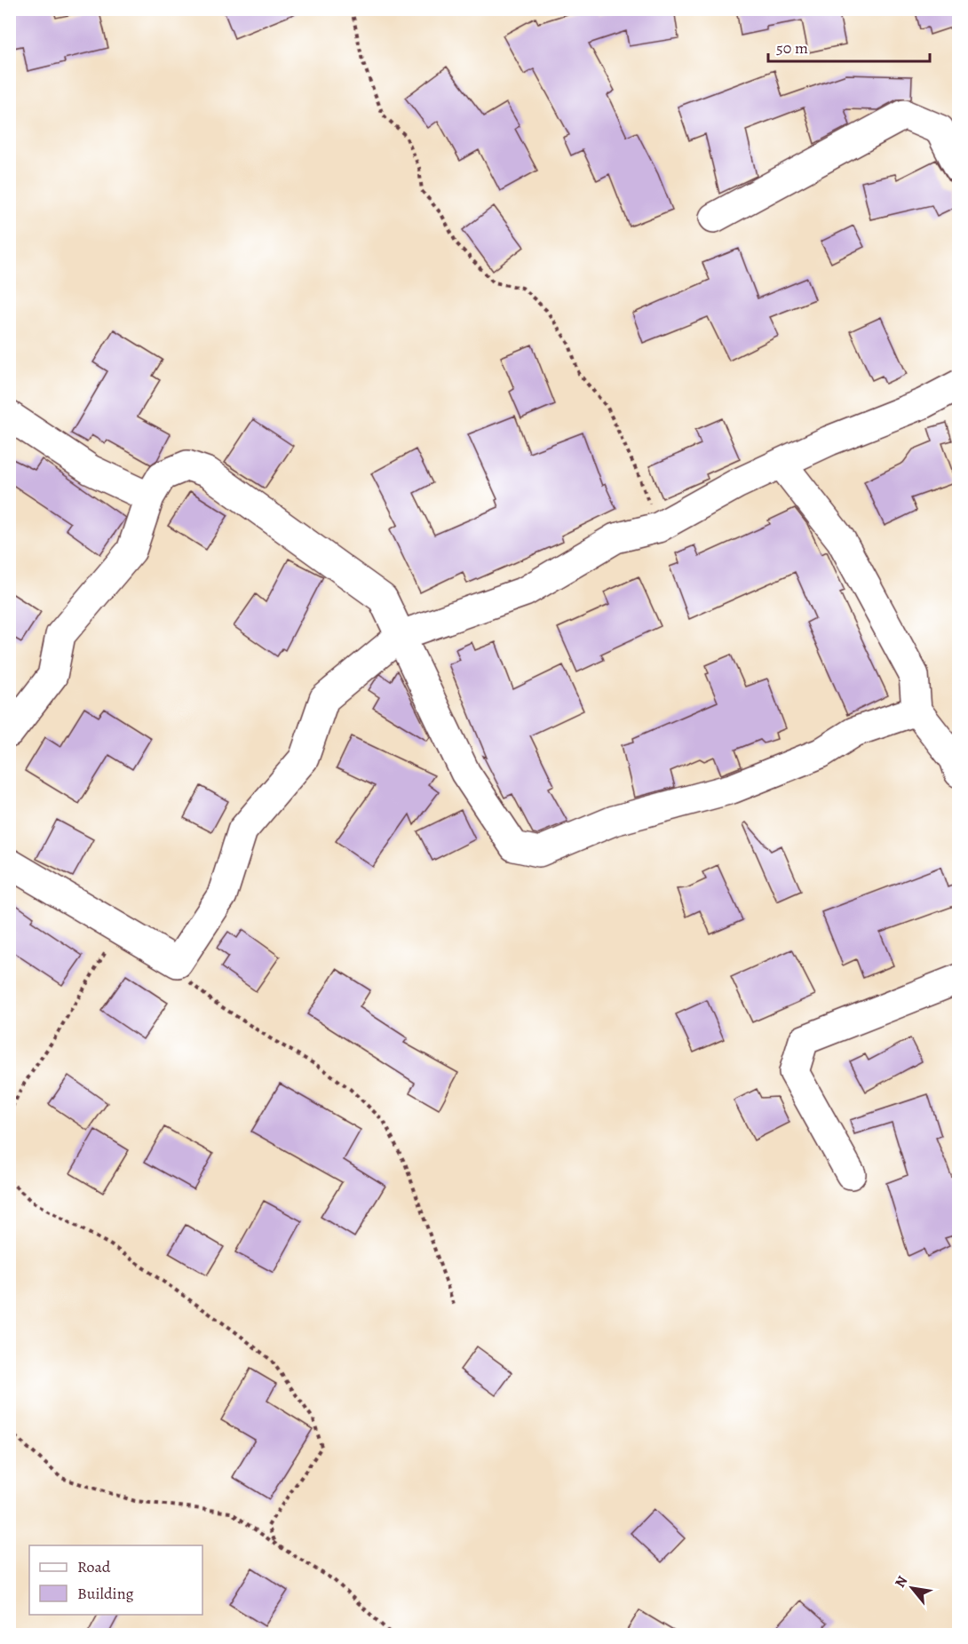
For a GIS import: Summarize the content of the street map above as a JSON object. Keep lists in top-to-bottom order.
{
  "legend": ["Road", "Building"],
  "scale_bar": "50 m",
  "north": "top left"
}
